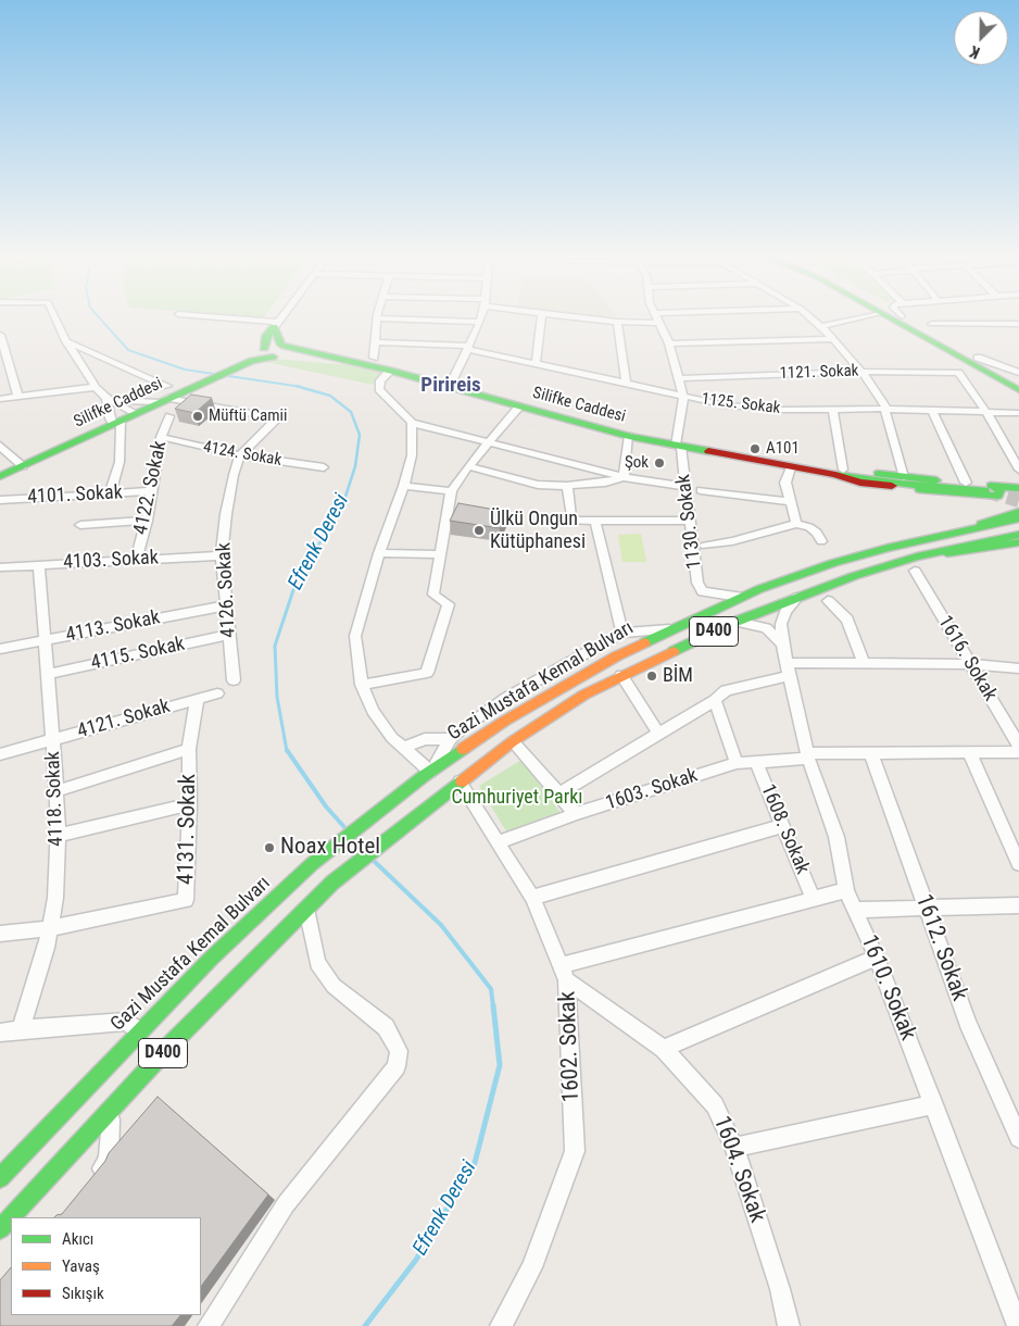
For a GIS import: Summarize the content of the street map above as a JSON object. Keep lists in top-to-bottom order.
{
  "streets": {
    "main road": ["Silifke Caddesi", "D400", "Gazi Mustafa Kemal Bulvarı"],
    "street": [
      "1121. Sokak",
      "1125. Sokak",
      "4124. Sokak",
      "4122. Sokak",
      "4101. Sokak",
      "1130. Sokak",
      "4103. Sokak",
      "4126. Sokak",
      "4113. Sokak",
      "4115. Sokak",
      "1616. Sokak",
      "4121. Sokak",
      "1603. Sokak",
      "4118. Sokak",
      "4131. Sokak",
      "1608. Sokak",
      "1612. Sokak",
      "1610. Sokak",
      "1602. Sokak",
      "1604. Sokak"
    ]
  },
  "crossings": [
    ["1121. Sokak", "1125. Sokak"],
    ["1121. Sokak", "1130. Sokak"],
    ["Silifke Caddesi", "4122. Sokak"],
    ["Silifke Caddesi", "1130. Sokak"],
    ["Silifke Caddesi", "4126. Sokak"],
    ["1125. Sokak", "1130. Sokak"],
    ["4124. Sokak", "4122. Sokak"],
    ["4124. Sokak", "4126. Sokak"],
    ["4122. Sokak", "4101. Sokak"],
    ["4122. Sokak", "4103. Sokak"],
    ["4122. Sokak", "4126. Sokak"],
    ["1130. Sokak", "Gazi Mustafa Kemal Bulvarı"],
    ["4103. Sokak", "4126. Sokak"],
    ["4103. Sokak", "4118. Sokak"],
    ["4126. Sokak", "4113. Sokak"],
    ["4126. Sokak", "4115. Sokak"],
    ["4113. Sokak", "4118. Sokak"],
    ["4115. Sokak", "4118. Sokak"],
    ["Gazi Mustafa Kemal Bulvarı", "1602. Sokak"],
    ["4121. Sokak", "4118. Sokak"],
    ["4121. Sokak", "4131. Sokak"],
    ["1603. Sokak", "1608. Sokak"],
    ["1603. Sokak", "1612. Sokak"],
    ["1603. Sokak", "1610. Sokak"],
    ["1603. Sokak", "1602. Sokak"],
    ["4118. Sokak", "4131. Sokak"],
    ["1602. Sokak", "1604. Sokak"]
  ],
  "districts": ["Pirireis"],
  "water": ["Efrenk Deresi"],
  "parks": ["Cumhuriyet Parkı"],
  "places": [
    "Müftü Camii",
    "A101",
    "Şok",
    "Ülkü Ongun Kütüphanesi",
    "BİM",
    "Noax Hotel"
  ],
  "legend": ["Akıcı", "Yavaş", "Sıkışık"],
  "north": "bottom left"
}
